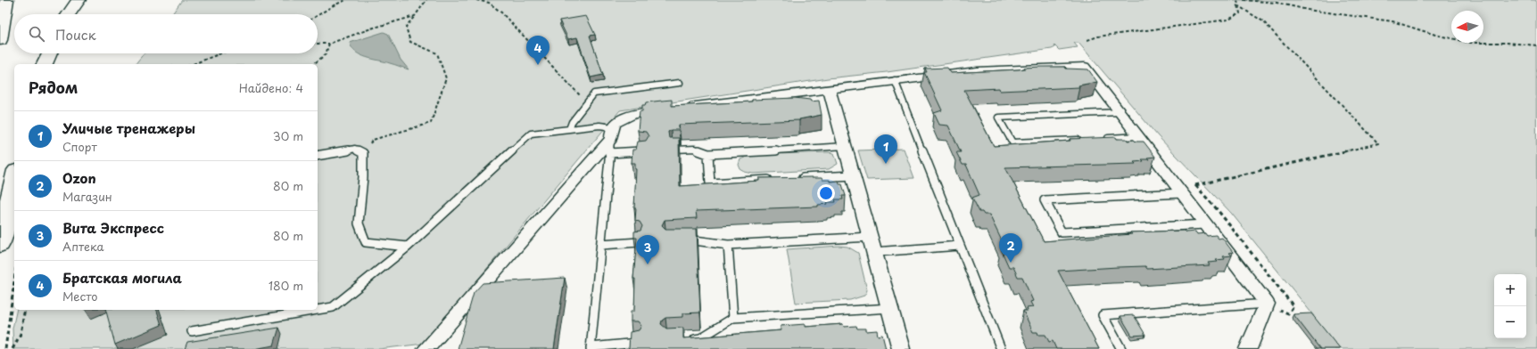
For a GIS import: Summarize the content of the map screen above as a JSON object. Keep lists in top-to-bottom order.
{
  "north": "left",
  "page": {
    "search": "Поиск",
    "pins": [
      "4",
      "1",
      "2",
      "3"
    ],
    "heading": ["Рядом", "Найдено: 4"],
    "list": [
      {
        "mark": "1",
        "name": "Уличые тренажеры",
        "note": "Спорт",
        "value": "30 m"
      },
      {
        "mark": "2",
        "name": "Ozon",
        "note": "Магазин",
        "value": "80 m"
      },
      {
        "mark": "3",
        "name": "Вита Экспресс",
        "note": "Аптека",
        "value": "80 m"
      },
      {
        "mark": "4",
        "name": "Братская могила",
        "note": "Место",
        "value": "180 m"
      }
    ],
    "map_buttons": ["+", "−"]
  }
}
